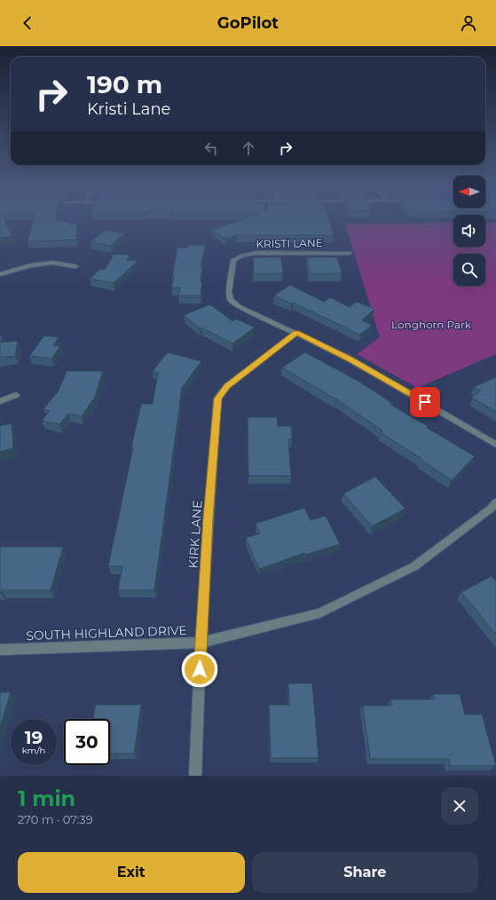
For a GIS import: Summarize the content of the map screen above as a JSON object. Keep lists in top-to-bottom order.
{
  "streets": {
    "street": ["KRISTI LANE", "KIRK LANE", "SOUTH HIGHLAND DRIVE"]
  },
  "crossings": [
    ["KRISTI LANE", "KIRK LANE"],
    ["KIRK LANE", "SOUTH HIGHLAND DRIVE"]
  ],
  "parks": ["Longhorn Park"],
  "north": "left",
  "page": {
    "header": "GoPilot",
    "turn": ["190 m", "Kristi Lane"],
    "speed": "19 km/h",
    "limit": "30",
    "heading": ["1 min", "270 m · 07:39"],
    "buttons": ["Exit", "Share"]
  }
}
